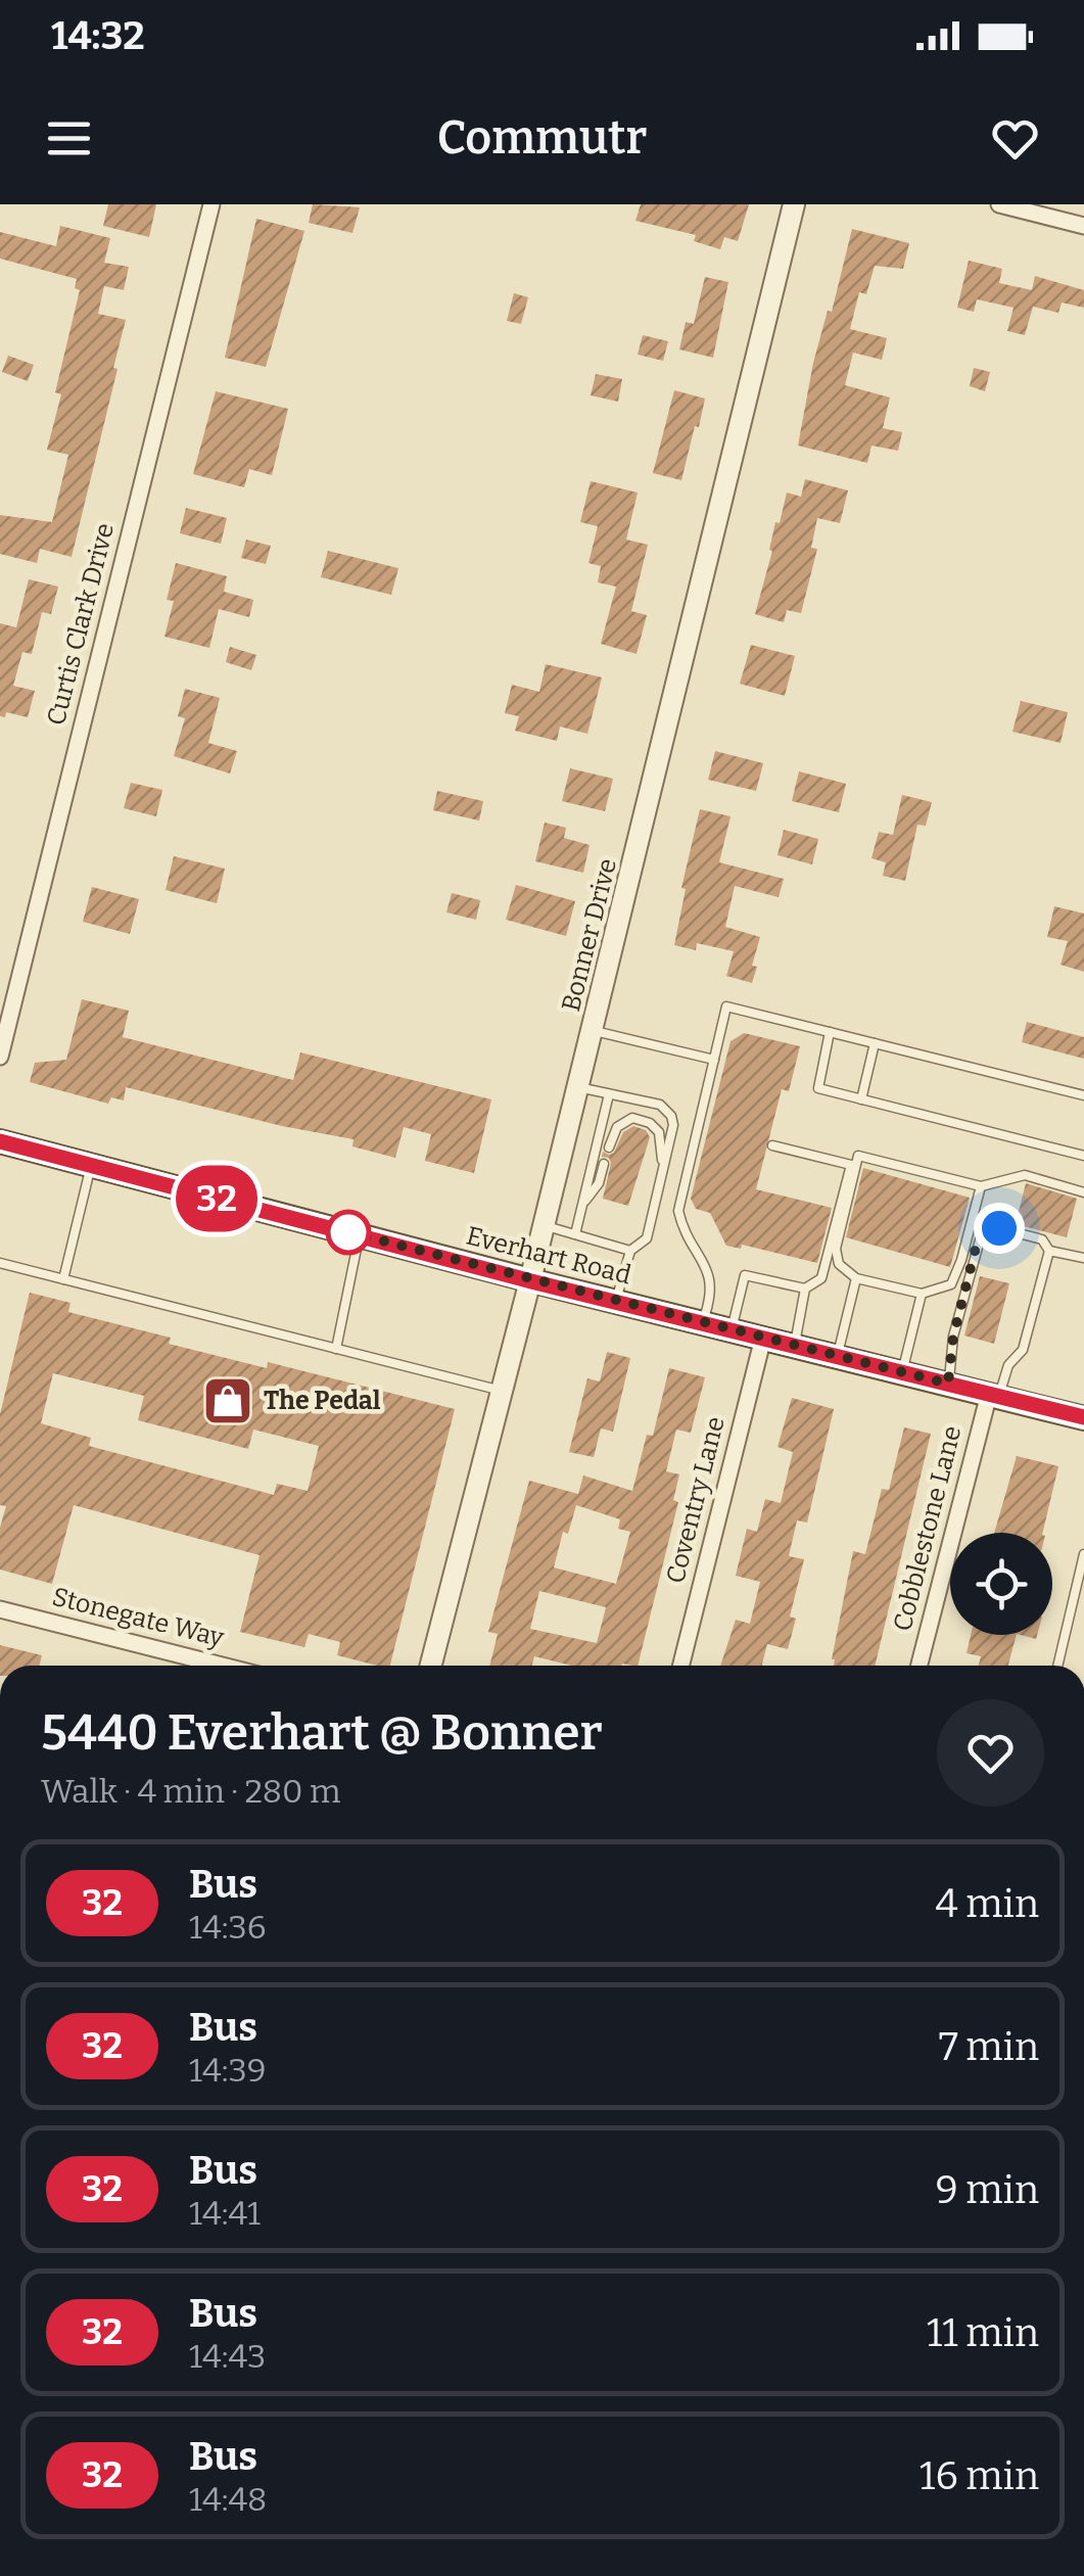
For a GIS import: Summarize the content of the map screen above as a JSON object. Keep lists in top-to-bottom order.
{
  "streets": {
    "main road": ["Everhart Road"],
    "street": [
      "Curtis Clark Drive",
      "Bonner Drive",
      "Coventry Lane",
      "Cobblestone Lane",
      "Stonegate Way"
    ]
  },
  "crossings": [
    ["Bonner Drive", "Everhart Road"],
    ["Everhart Road", "Coventry Lane"],
    ["Everhart Road", "Cobblestone Lane"]
  ],
  "places": {
    "shop": ["The Pedal"]
  },
  "lines": ["bus line 32"],
  "page": {
    "status": "14:32",
    "header": "Commutr",
    "on_map": "32",
    "heading": ["5440 Everhart @ Bonner", "Walk · 4 min · 280 m"],
    "list": [
      {
        "mark": "32",
        "name": "Bus",
        "note": "14:36",
        "value": "4 min"
      },
      {
        "mark": "32",
        "name": "Bus",
        "note": "14:39",
        "value": "7 min"
      },
      {
        "mark": "32",
        "name": "Bus",
        "note": "14:41",
        "value": "9 min"
      },
      {
        "mark": "32",
        "name": "Bus",
        "note": "14:43",
        "value": "11 min"
      },
      {
        "mark": "32",
        "name": "Bus",
        "note": "14:48",
        "value": "16 min"
      }
    ]
  }
}
